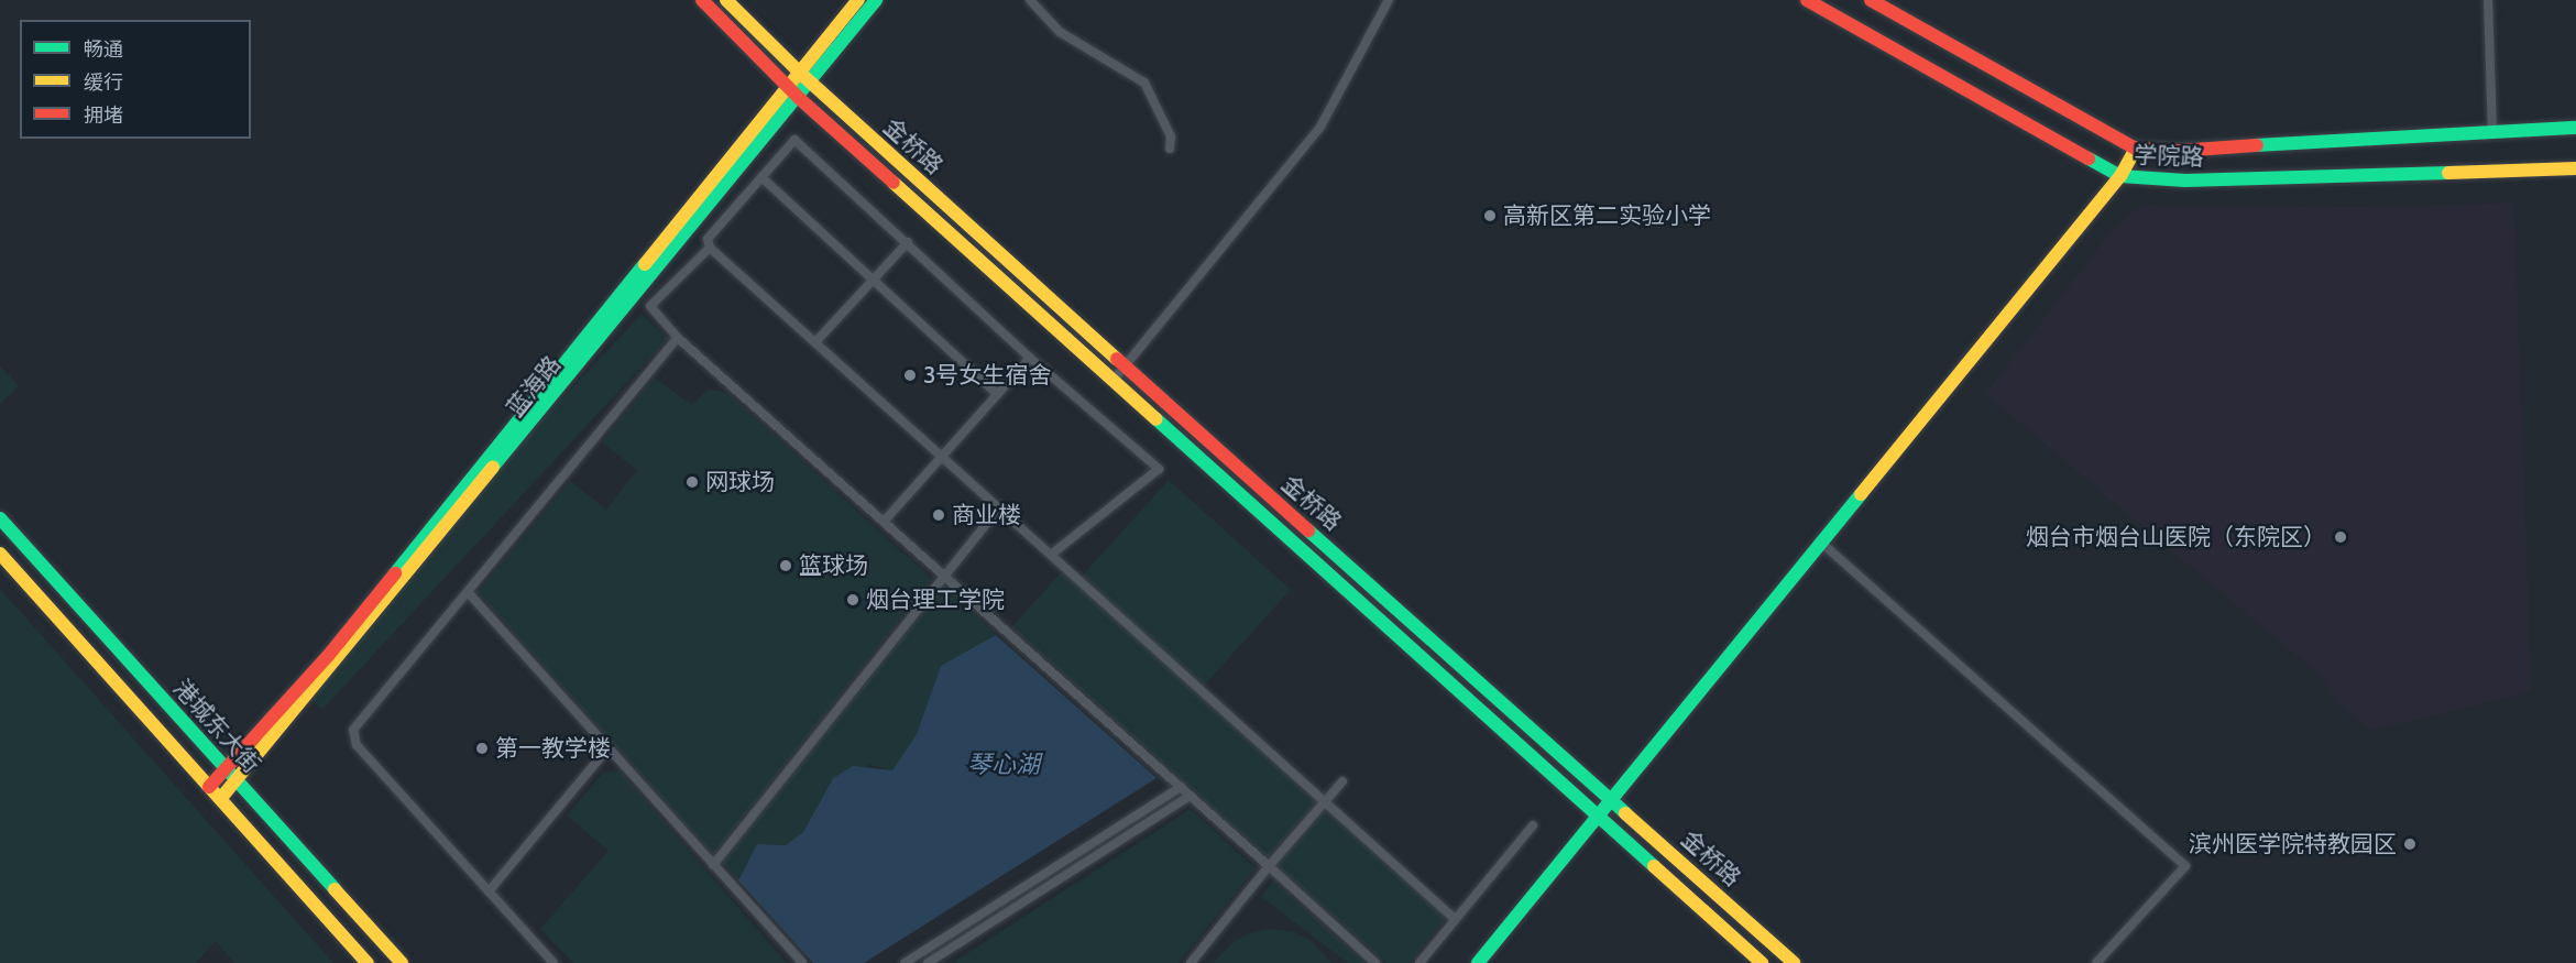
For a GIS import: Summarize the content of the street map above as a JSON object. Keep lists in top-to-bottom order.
{
  "streets": {
    "street": [
      "金桥路",
      "学院路",
      "蓝海路",
      "港城东大街"
    ]
  },
  "crossings": [
    ["金桥路", "蓝海路"],
    ["蓝海路", "港城东大街"]
  ],
  "water": ["琴心湖"],
  "places": [
    "高新区第二实验小学",
    "3号女生宿舍",
    "网球场",
    "商业楼",
    "烟台市烟台山医院（东院区）",
    "篮球场",
    "烟台理工学院",
    "第一教学楼",
    "滨州医学院特教园区"
  ],
  "legend": ["畅通", "缓行", "拥堵"]
}
